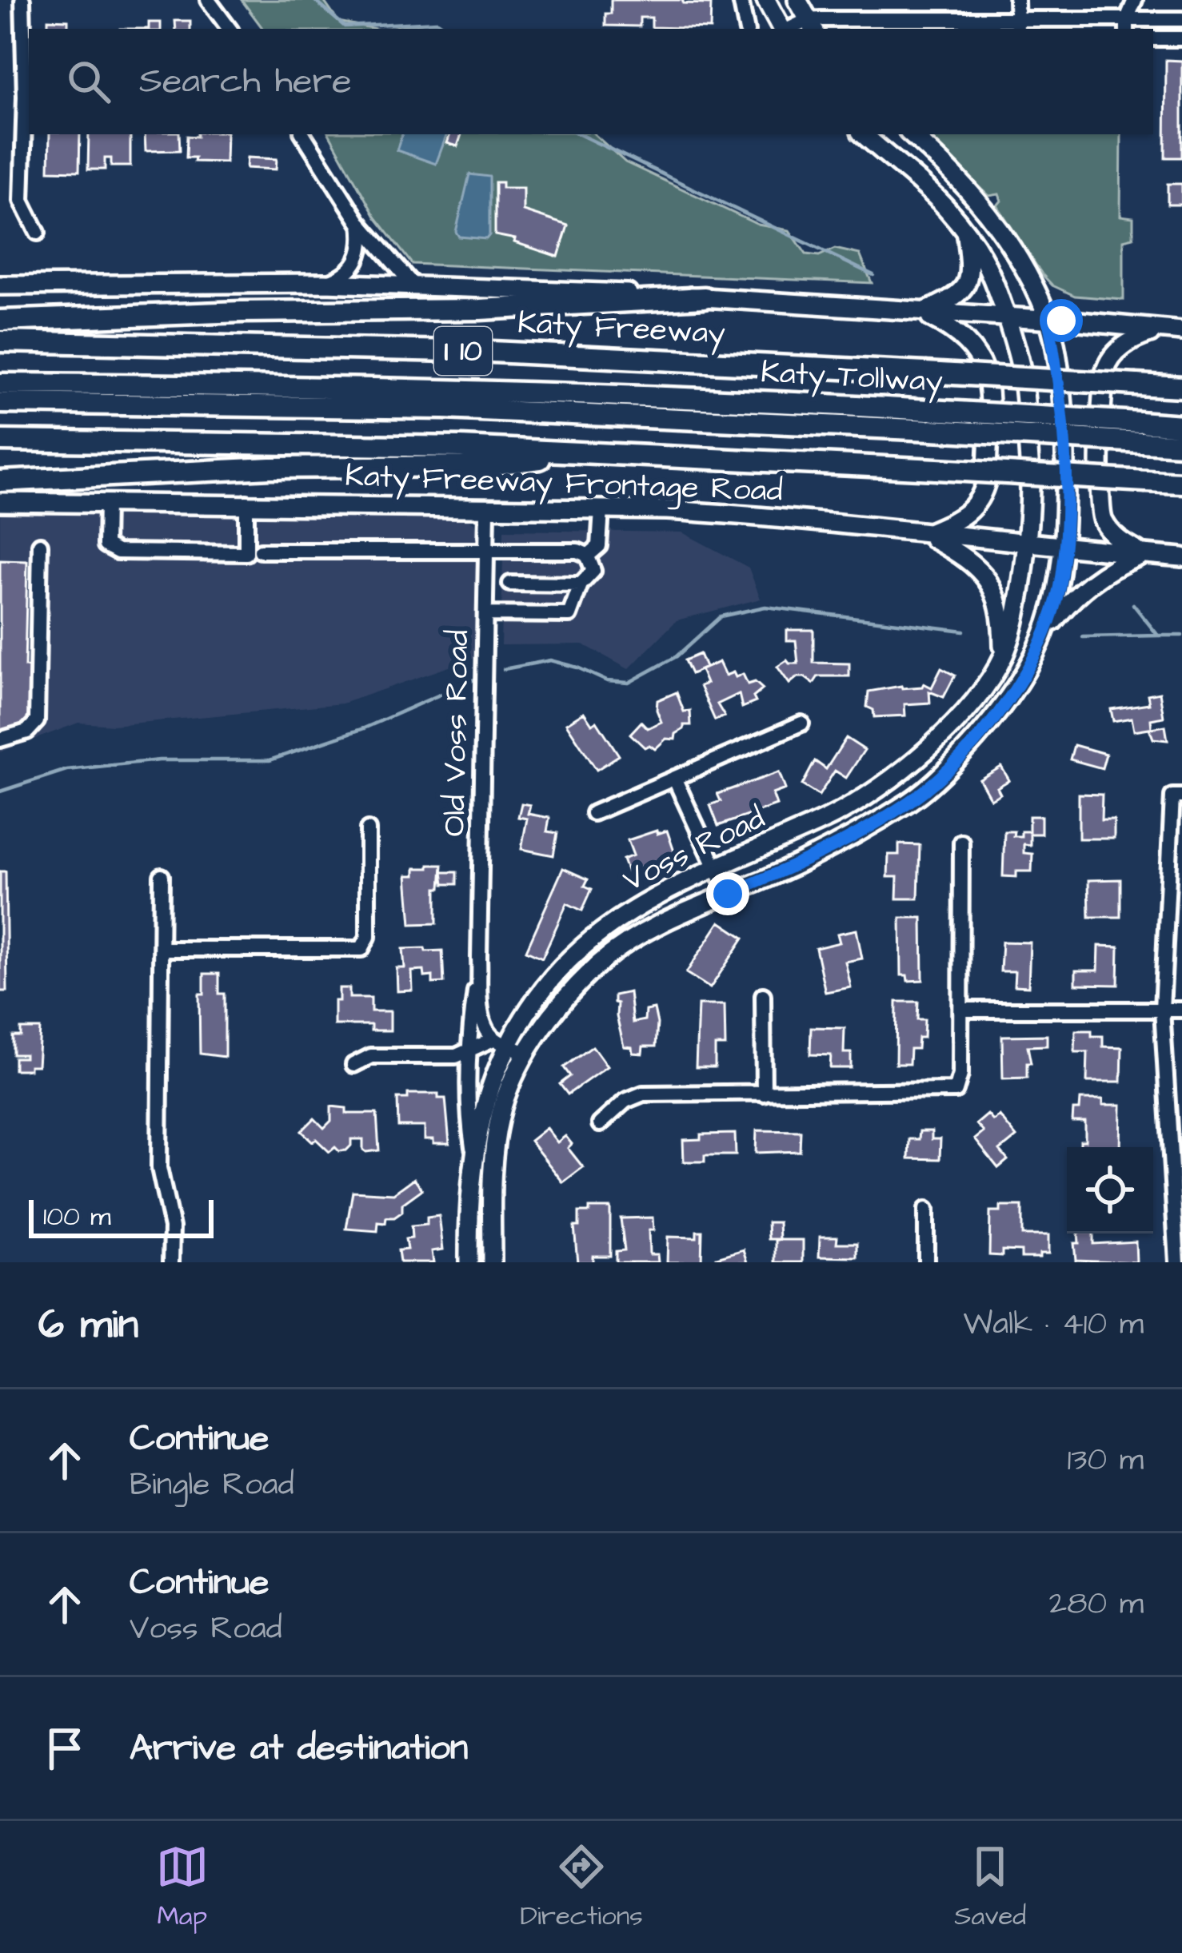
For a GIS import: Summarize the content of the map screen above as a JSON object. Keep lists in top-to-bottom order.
{
  "streets": {
    "highway": ["Katy Freeway", "I 10", "Katy Tollway"],
    "main road": ["Katy Freeway Frontage Road", "Voss Road"],
    "street": ["Old Voss Road"]
  },
  "crossings": [
    ["Katy Freeway Frontage Road", "Old Voss Road"],
    ["Katy Freeway Frontage Road", "Voss Road"],
    ["Old Voss Road", "Voss Road"]
  ],
  "scale_bar": "100 m",
  "page": {
    "search": "Search here",
    "scale": "100 m",
    "heading": ["6 min", "Walk · 410 m"],
    "list": [
      ["Continue", "Bingle Road", "130 m"],
      ["Continue", "Voss Road", "280 m"],
      "Arrive at destination"
    ],
    "nav": ["Map", "Directions", "Saved"]
  }
}
